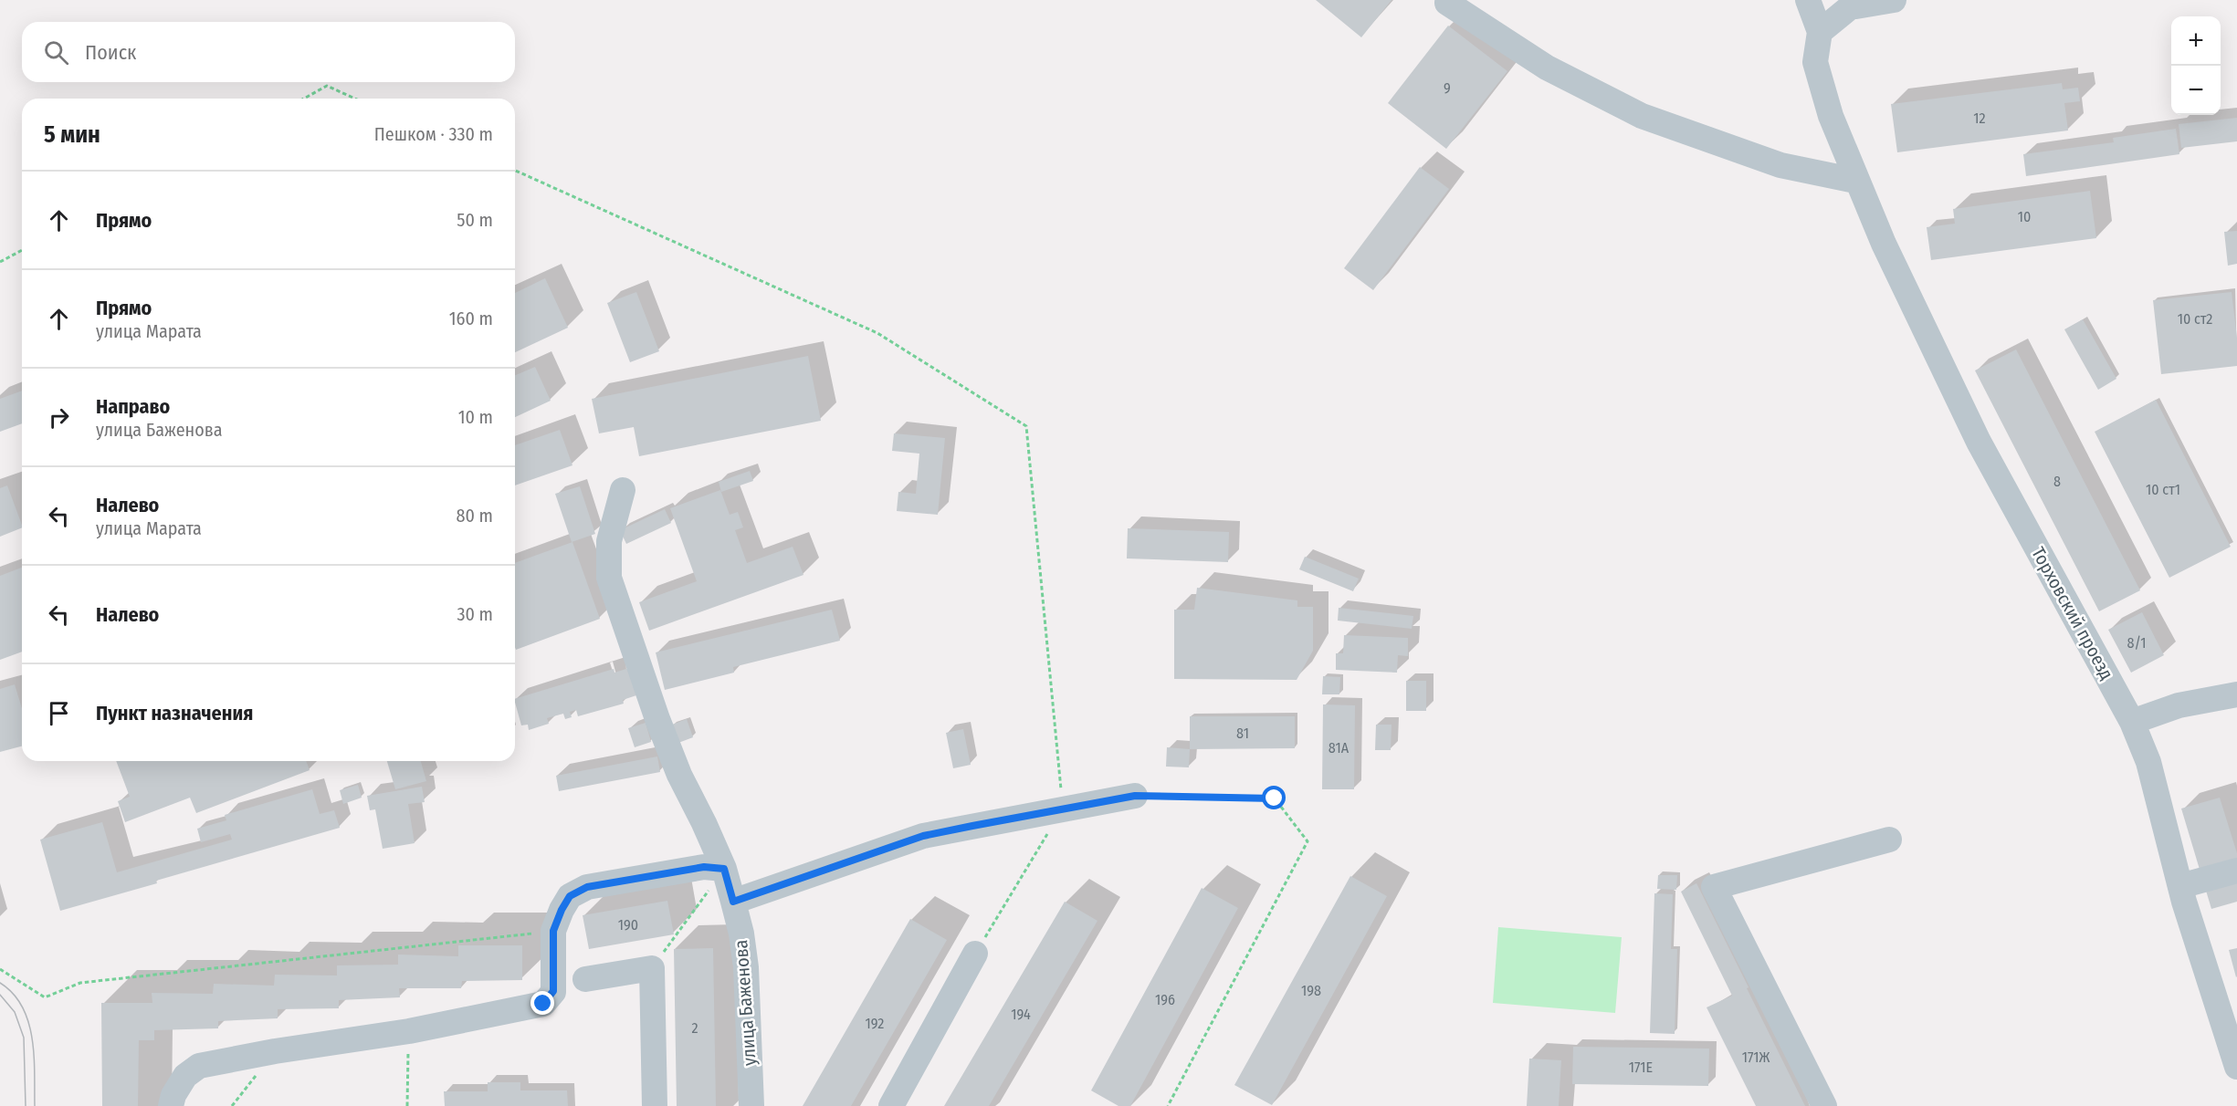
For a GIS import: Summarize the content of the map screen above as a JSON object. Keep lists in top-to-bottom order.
{
  "streets": {
    "street": ["Торховский проезд", "улица Баженова"]
  },
  "house_numbers": [
    "9",
    "12",
    "10",
    "10 ст2",
    "8",
    "10 ст1",
    "8/1",
    "81",
    "81А",
    "190",
    "198",
    "196",
    "194",
    "192",
    "2",
    "171Ж",
    "171Е"
  ],
  "page": {
    "map_buttons": ["+", "−"],
    "search": "Поиск",
    "heading": ["5 мин", "Пешком · 330 m"],
    "list": [
      ["Прямо", "50 m"],
      ["Прямо", "улица Марата", "160 m"],
      ["Направо", "улица Баженова", "10 m"],
      ["Налево", "улица Марата", "80 m"],
      ["Налево", "30 m"],
      "Пункт назначения"
    ]
  }
}
